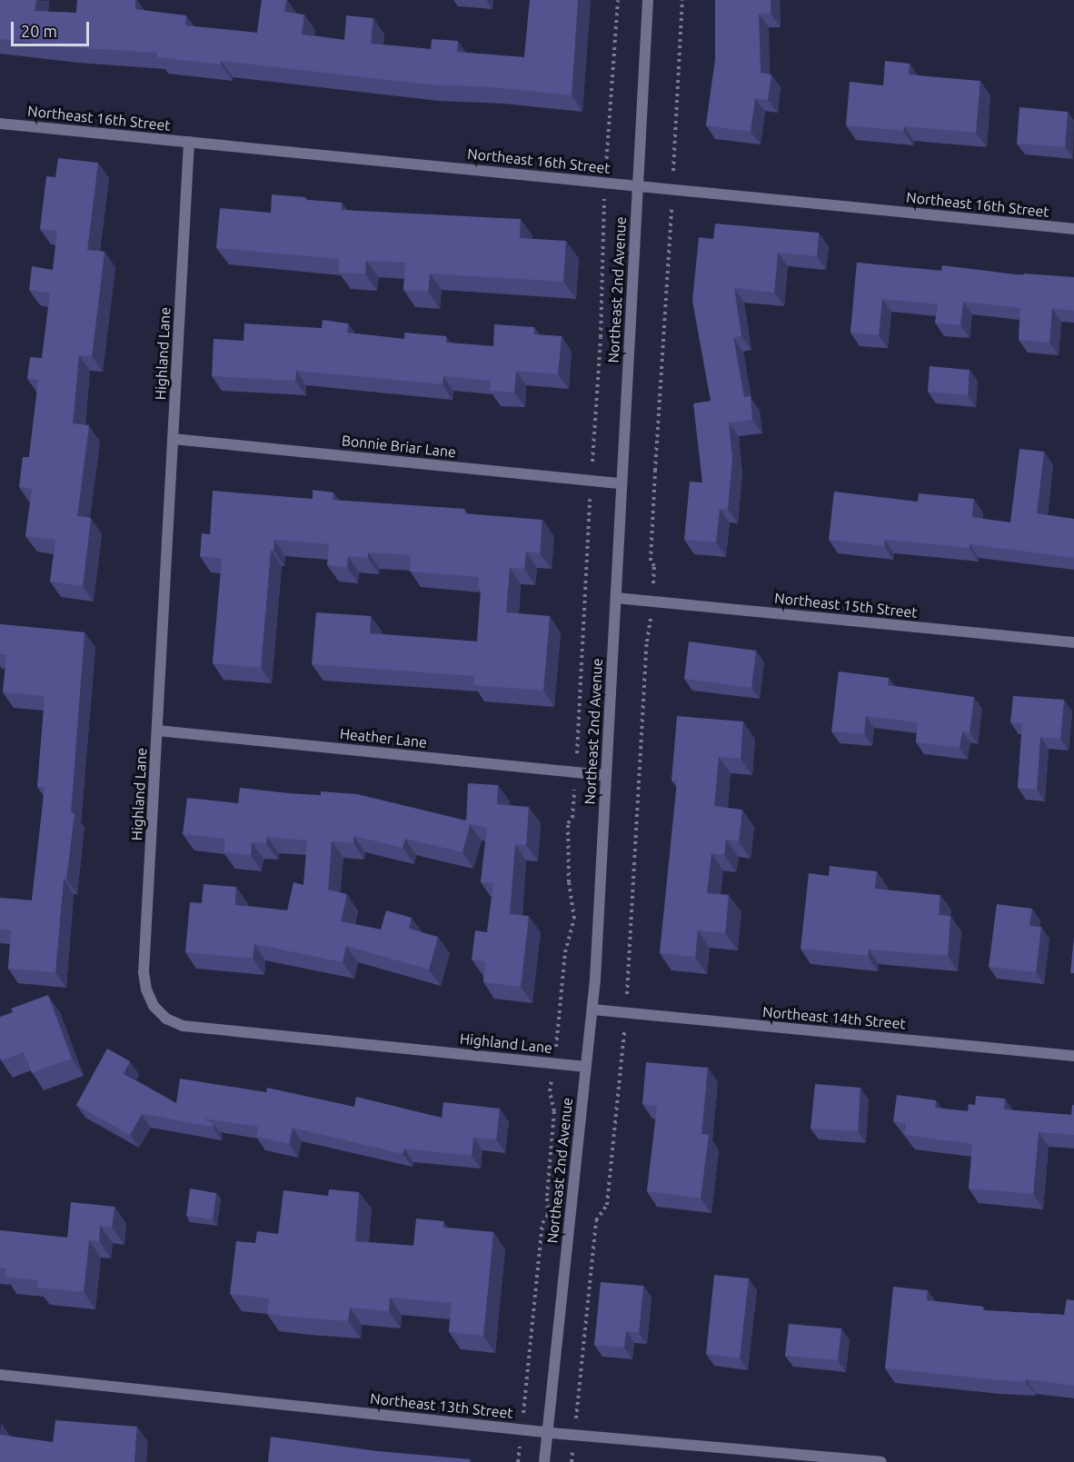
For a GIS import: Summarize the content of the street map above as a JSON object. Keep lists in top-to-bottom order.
{
  "streets": {
    "street": [
      "Northeast 16th Street",
      "Northeast 2nd Avenue",
      "Highland Lane",
      "Bonnie Briar Lane",
      "Northeast 15th Street",
      "Heather Lane",
      "Northeast 14th Street",
      "Northeast 13th Street"
    ]
  },
  "crossings": [
    ["Northeast 16th Street", "Northeast 2nd Avenue"],
    ["Northeast 16th Street", "Highland Lane"],
    ["Northeast 2nd Avenue", "Highland Lane"],
    ["Northeast 2nd Avenue", "Bonnie Briar Lane"],
    ["Northeast 2nd Avenue", "Northeast 15th Street"],
    ["Northeast 2nd Avenue", "Heather Lane"],
    ["Northeast 2nd Avenue", "Northeast 14th Street"],
    ["Northeast 2nd Avenue", "Northeast 13th Street"],
    ["Highland Lane", "Bonnie Briar Lane"],
    ["Highland Lane", "Heather Lane"]
  ],
  "scale_bar": "20 m"
}
